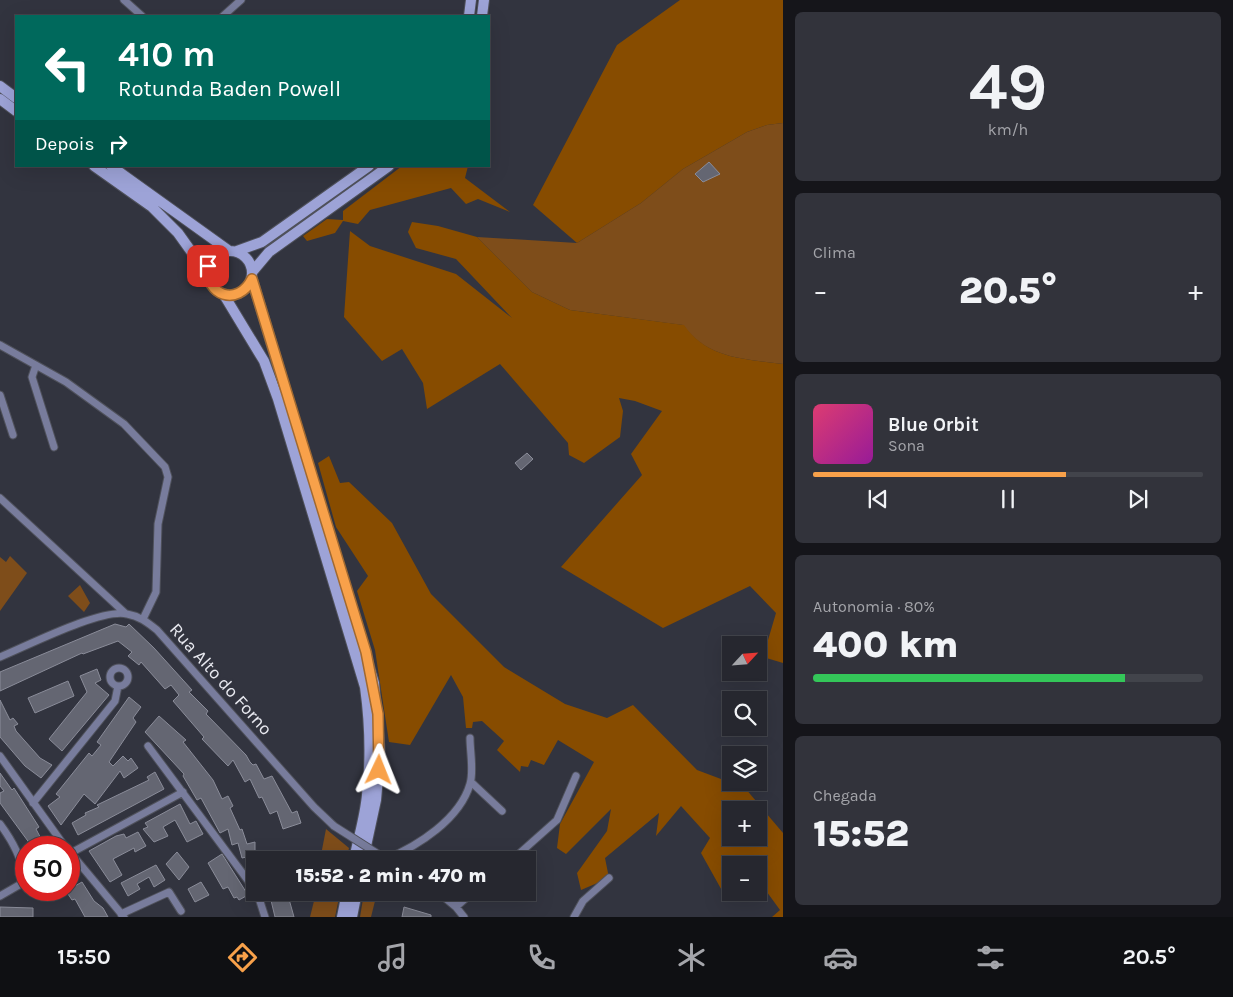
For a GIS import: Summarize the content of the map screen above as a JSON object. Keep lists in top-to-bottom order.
{
  "streets": {
    "street": ["Rua Alto do Forno"]
  },
  "north": "top right",
  "page": {
    "tile": [
      ["49", "km/h"],
      "Clima",
      ["Autonomia · 80%", "400 km"],
      ["Chegada", "15:52"]
    ],
    "turn": ["410 m", "Rotunda Baden Powell"],
    "then": "Depois",
    "heat": ["−", "20.5°", "+"],
    "song": ["Blue Orbit", "Sona"],
    "map_buttons": ["+", "−"],
    "limit": "50",
    "trip": "15:52 · 2 min · 470 m",
    "tabs": ["15:50", "20.5°"]
  }
}
